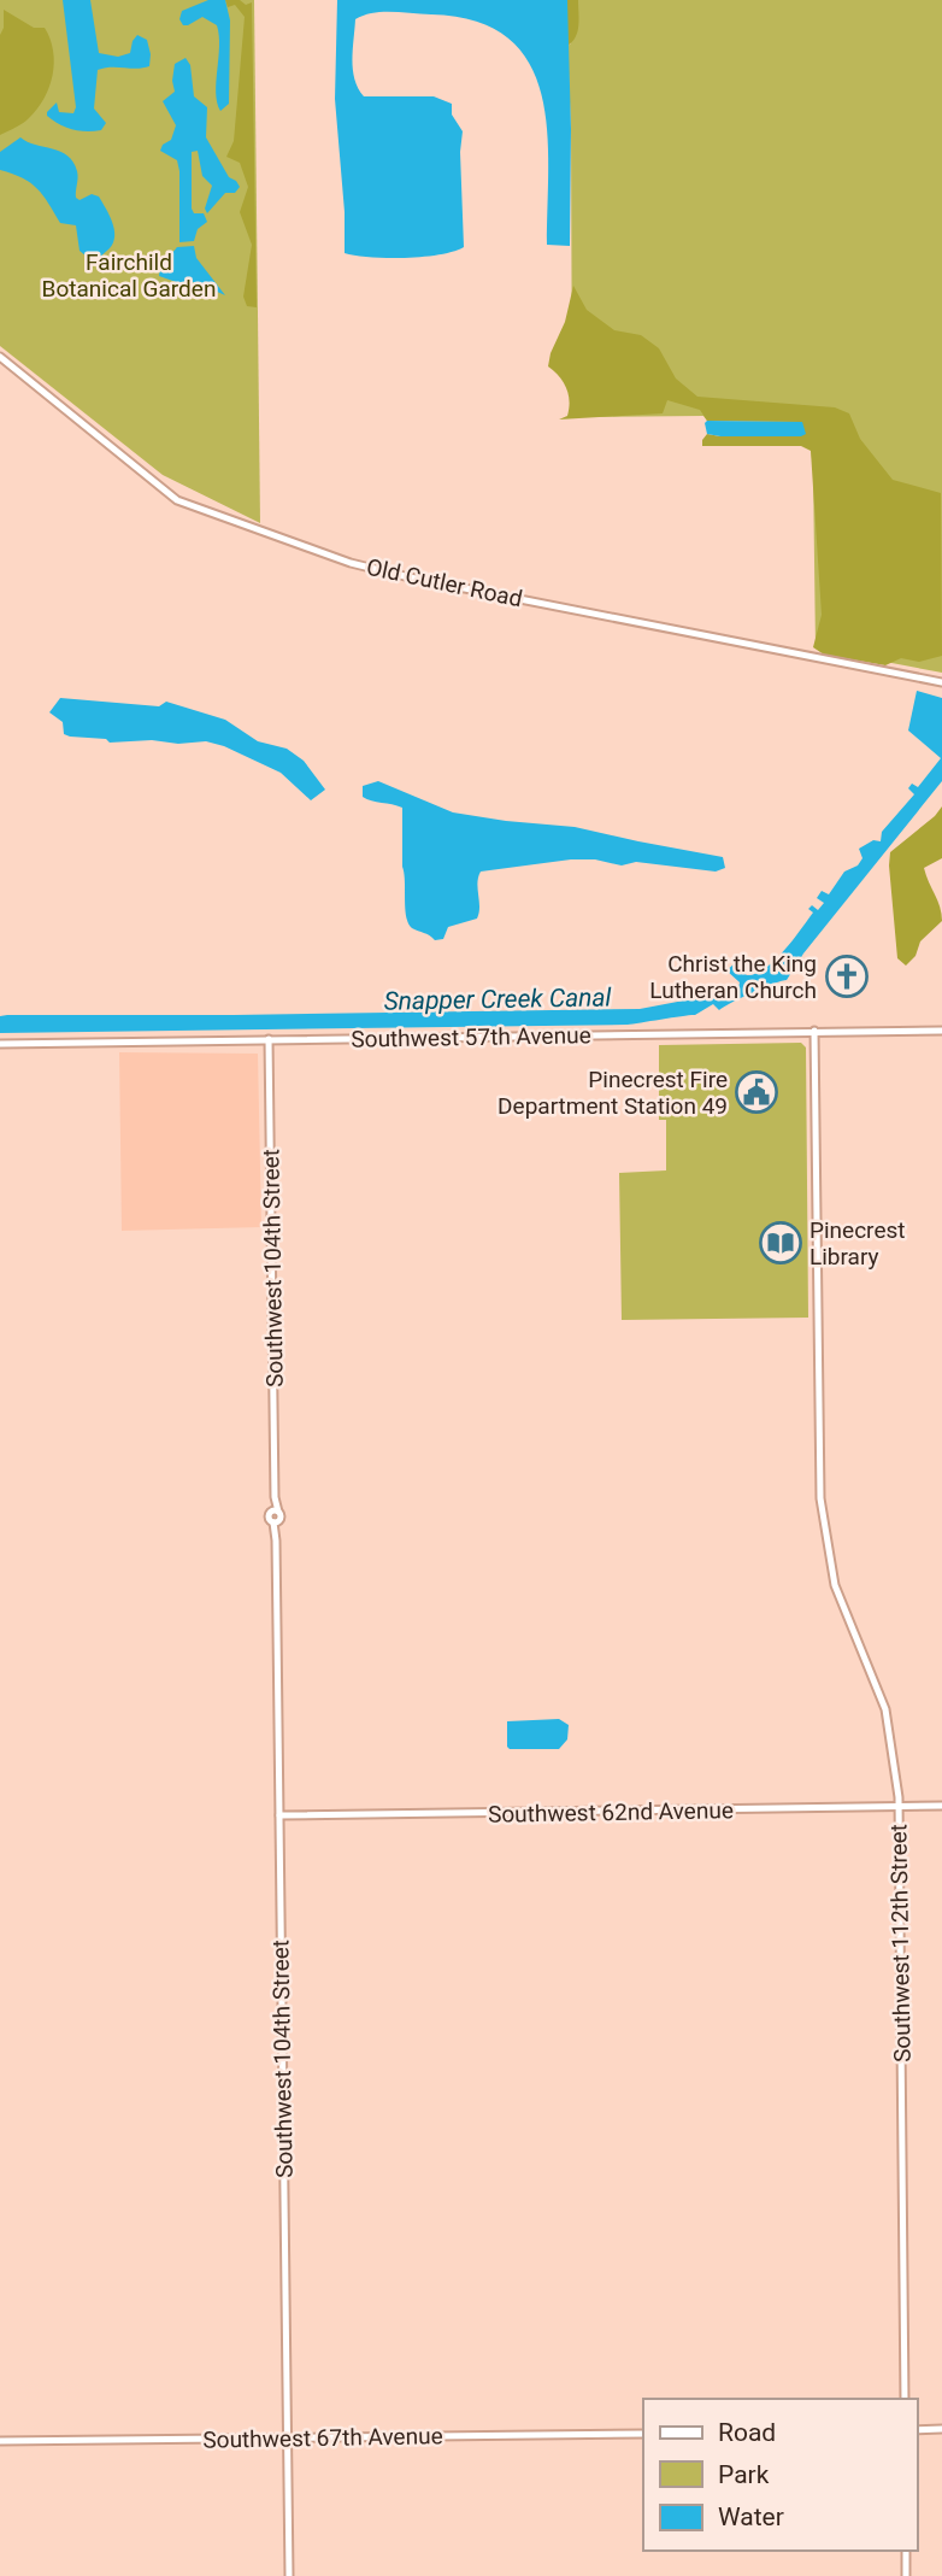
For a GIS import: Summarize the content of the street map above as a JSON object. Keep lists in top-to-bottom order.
{
  "streets": {
    "main road": [
      "Old Cutler Road",
      "Southwest 57th Avenue",
      "Southwest 104th Street",
      "Southwest 62nd Avenue",
      "Southwest 112th Street",
      "Southwest 67th Avenue"
    ]
  },
  "crossings": [
    ["Southwest 57th Avenue", "Southwest 104th Street"],
    ["Southwest 57th Avenue", "Southwest 112th Street"],
    ["Southwest 104th Street", "Southwest 62nd Avenue"],
    ["Southwest 104th Street", "Southwest 67th Avenue"],
    ["Southwest 62nd Avenue", "Southwest 112th Street"]
  ],
  "water": ["Snapper Creek Canal"],
  "parks": ["Fairchild Botanical Garden"],
  "places": {
    "church": ["Christ the King Lutheran Church"],
    "public building": ["Pinecrest Fire Department Station 49"],
    "library": ["Pinecrest Library"]
  },
  "legend": ["Road", "Park", "Water"]
}
